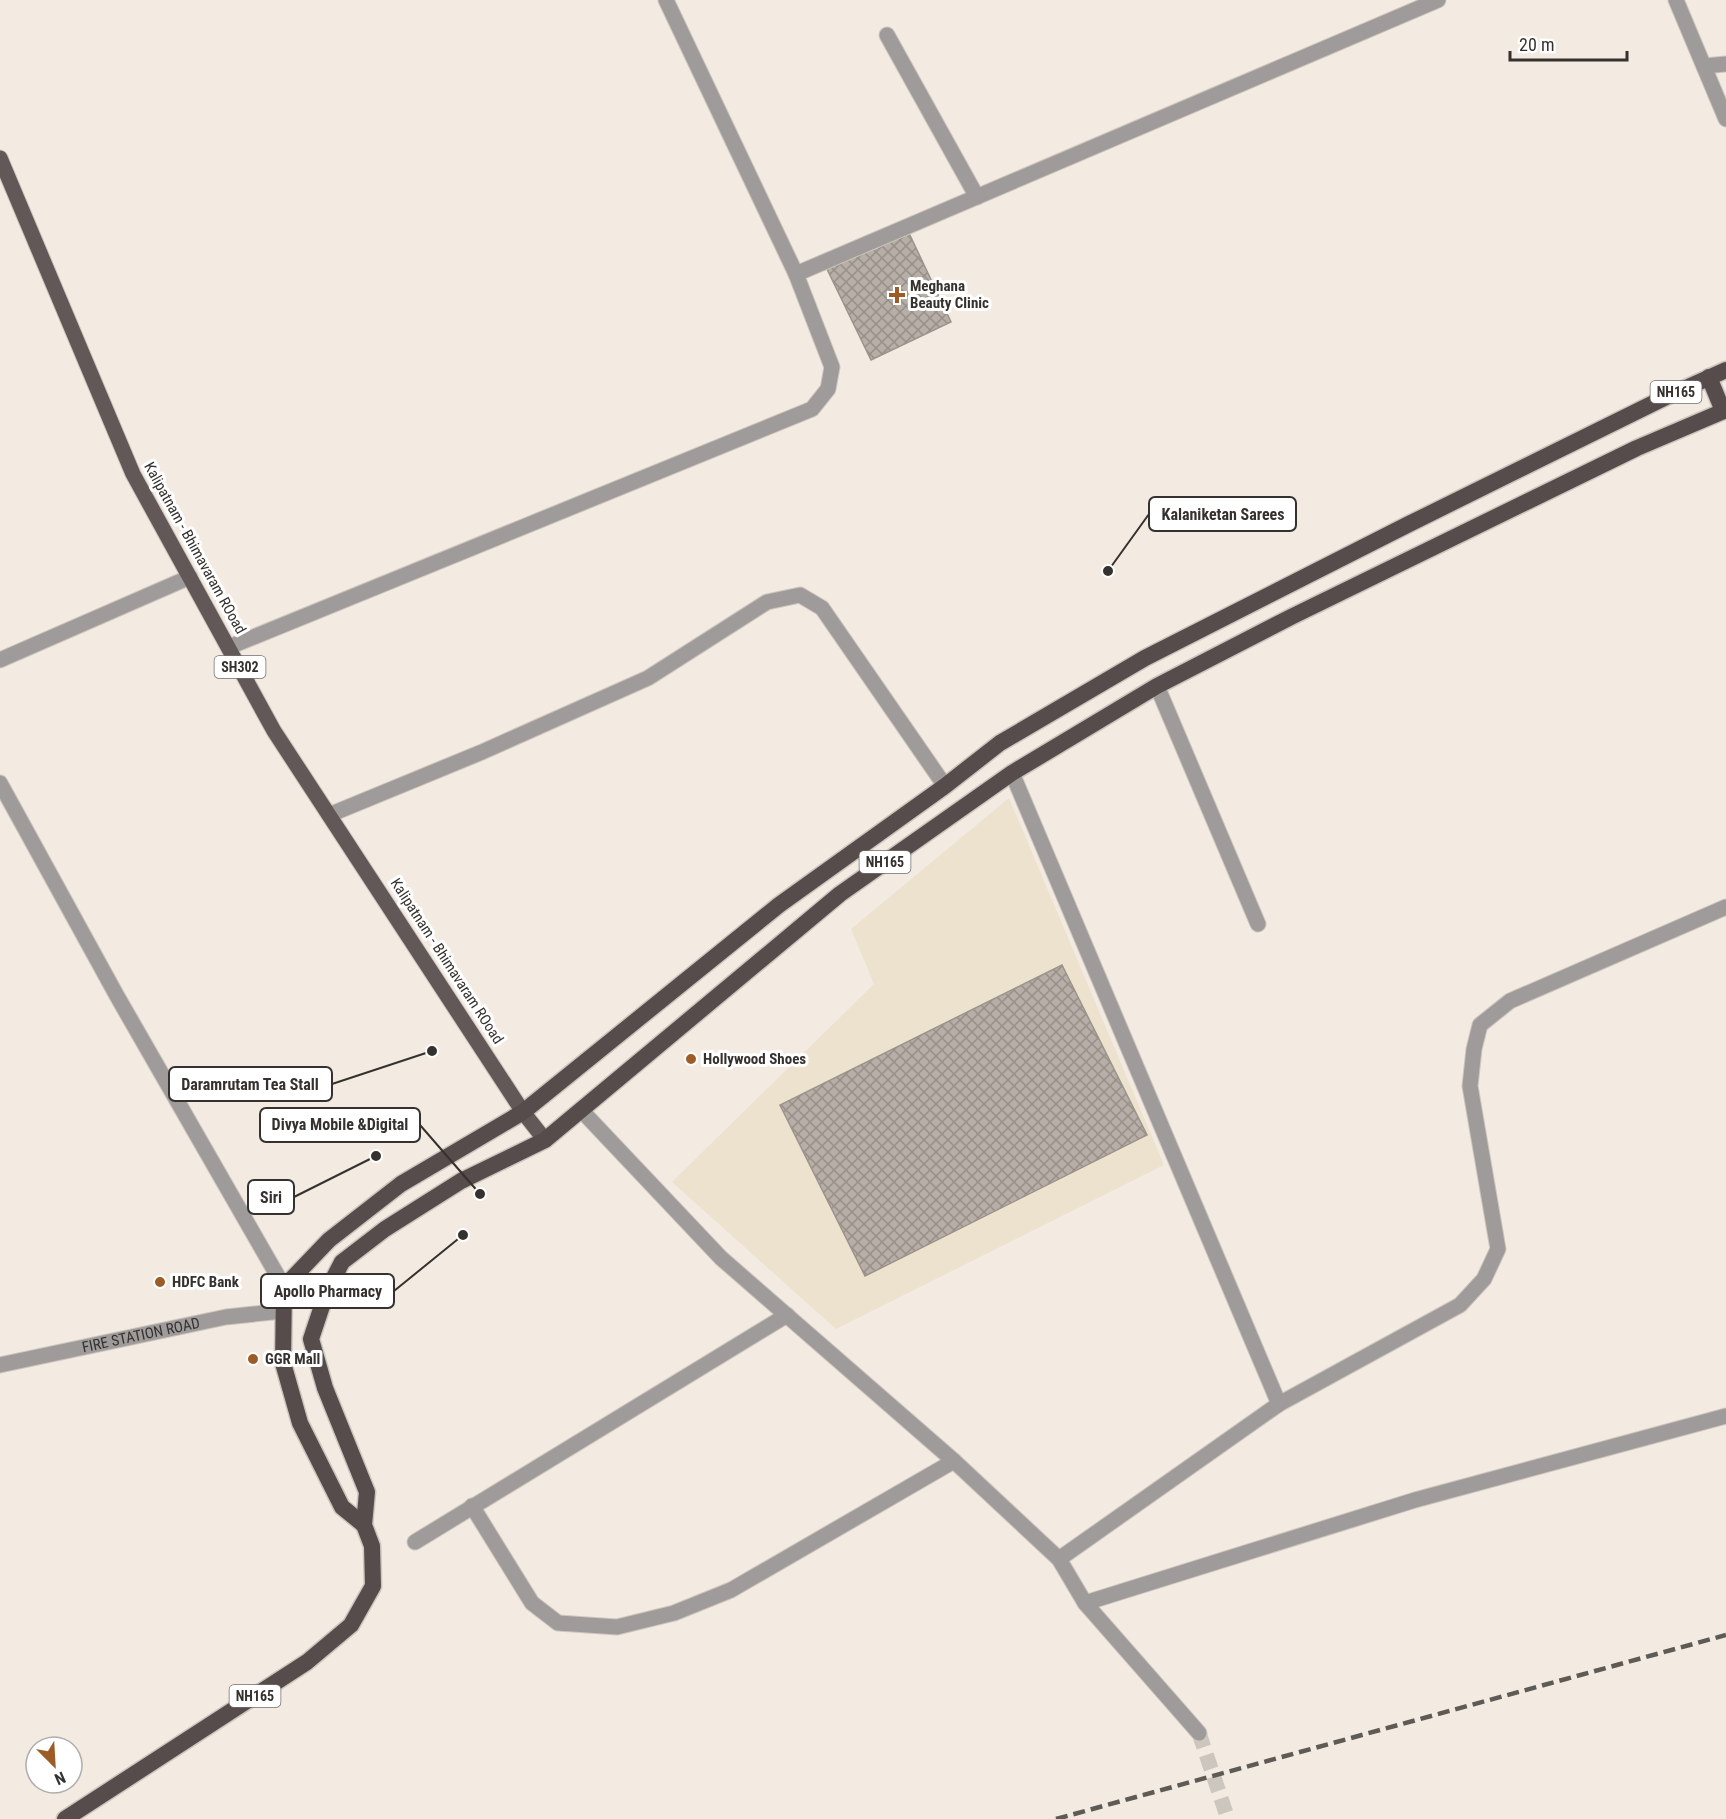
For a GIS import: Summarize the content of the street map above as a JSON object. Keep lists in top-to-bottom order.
{
  "streets": {
    "highway": ["NH165"],
    "main road": ["Kalipatnam - Bhimavaram ROoad", "SH302"],
    "street": ["FIRE STATION ROAD"]
  },
  "crossings": [
    ["NH165", "Kalipatnam - Bhimavaram ROoad"]
  ],
  "places": {
    "health": ["Meghana Beauty Clinic"],
    "other": [
      "Kalaniketan Sarees",
      "Daramrutam Tea Stall",
      "Hollywood Shoes",
      "Siri",
      "Divya Mobile &Digital",
      "Apollo Pharmacy",
      "HDFC Bank",
      "GGR Mall"
    ]
  },
  "scale_bar": "20 m",
  "north": "bottom right"
}
